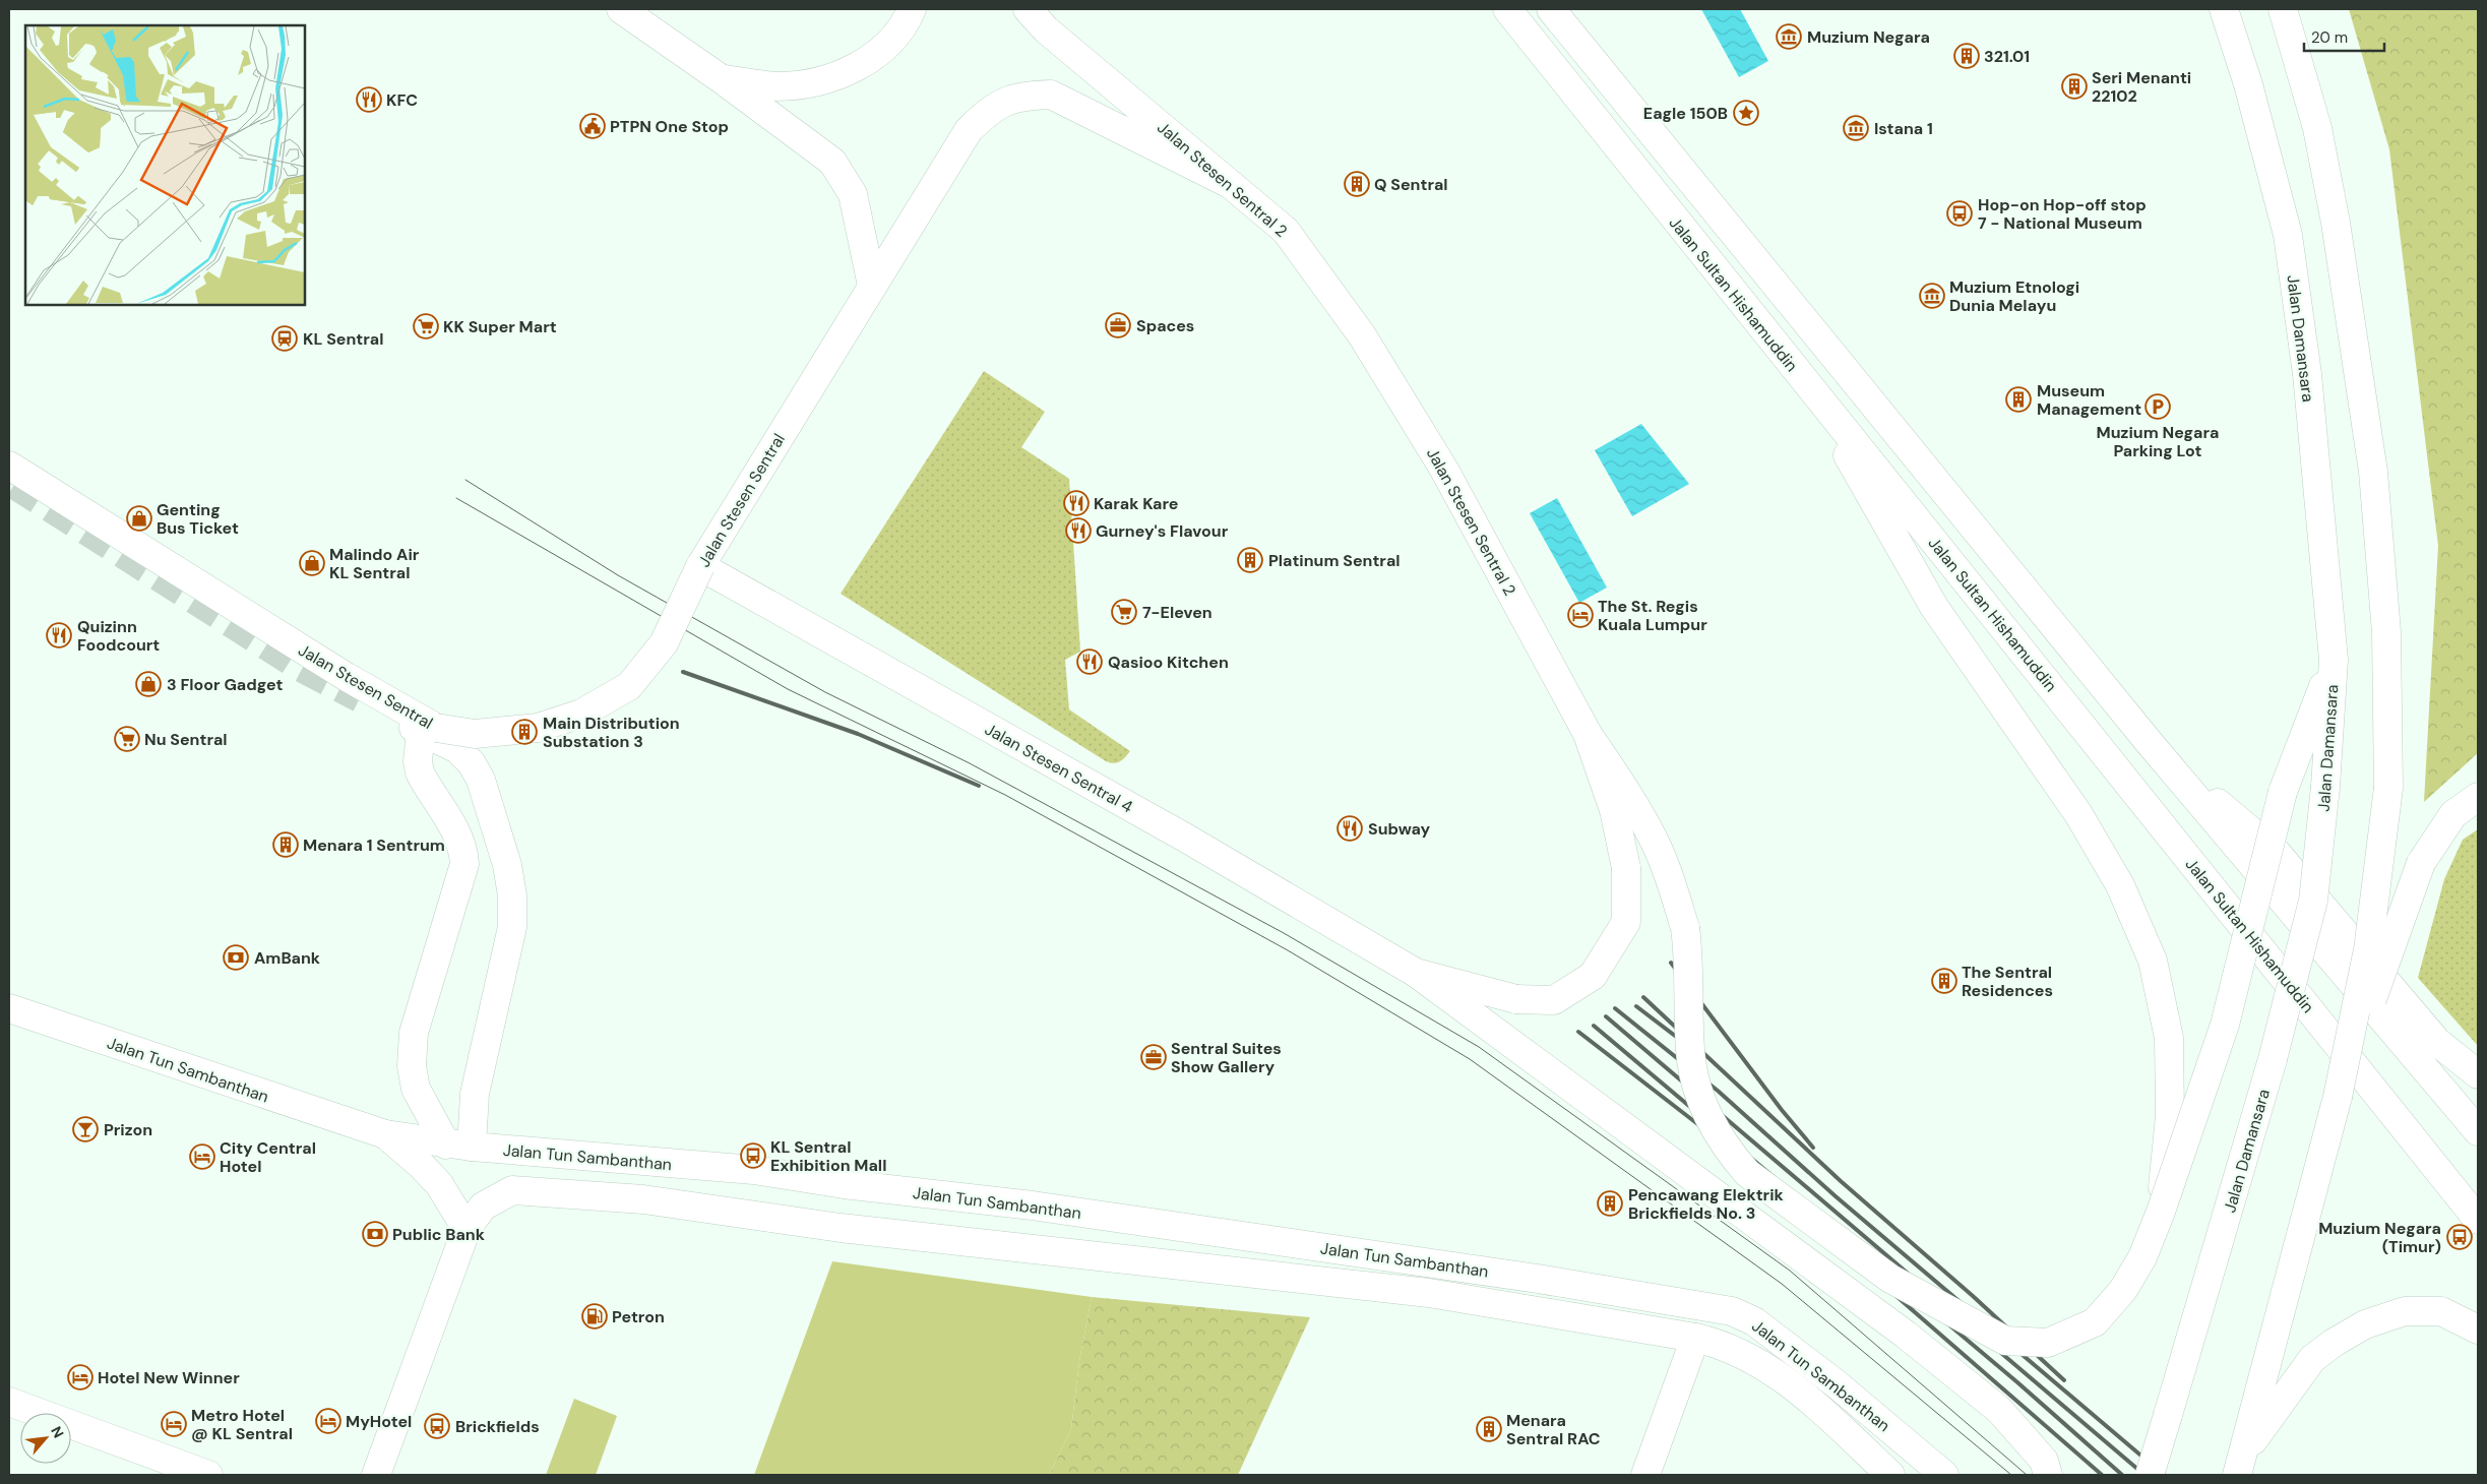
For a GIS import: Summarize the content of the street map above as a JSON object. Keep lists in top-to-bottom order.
{
  "streets": {
    "main road": [
      "Jalan Stesen Sentral 2",
      "Jalan Sultan Hishamuddin",
      "Jalan Damansara",
      "Jalan Stesen Sentral",
      "Jalan Stesen Sentral 4",
      "Jalan Tun Sambanthan"
    ]
  },
  "crossings": [
    ["Jalan Stesen Sentral 2", "Jalan Stesen Sentral"],
    ["Jalan Stesen Sentral 2", "Jalan Stesen Sentral 4"],
    ["Jalan Stesen Sentral", "Jalan Stesen Sentral 4"]
  ],
  "places": {
    "museum": ["Muzium Negara", "Istana 1", "Muzium Etnologi Dunia Melayu"],
    "building": [
      "321.01",
      "Seri Menanti 22102",
      "Q Sentral",
      "Museum Management",
      "Platinum Sentral",
      "Main Distribution Substation 3",
      "Menara 1 Sentrum",
      "The Sentral Residences",
      "Pencawang Elektrik Brickfields No. 3",
      "Menara Sentral RAC"
    ],
    "restaurant": [
      "KFC",
      "Karak Kare",
      "Gurney's Flavour",
      "Quizinn Foodcourt",
      "Qasioo Kitchen",
      "Subway"
    ],
    "place": ["Eagle 150B"],
    "public building": ["PTPN One Stop"],
    "bus stop": [
      "Hop-on Hop-off stop 7 - National Museum",
      "KL Sentral Exhibition Mall",
      "Muzium Negara (Timur)",
      "Brickfields"
    ],
    "office": ["Spaces", "Sentral Suites Show Gallery"],
    "supermarket": ["KK Super Mart", "7-Eleven", "Nu Sentral"],
    "station": ["KL Sentral"],
    "parking": ["Muzium Negara Parking Lot"],
    "shop": ["Genting Bus Ticket", "Malindo Air KL Sentral", "3 Floor Gadget"],
    "hotel": [
      "The St. Regis Kuala Lumpur",
      "City Central Hotel",
      "Hotel New Winner",
      "MyHotel",
      "Metro Hotel @ KL Sentral"
    ],
    "bank": ["AmBank", "Public Bank"],
    "bar": ["Prizon"],
    "fuel station": ["Petron"]
  },
  "scale_bar": "20 m",
  "north": "top right"
}
